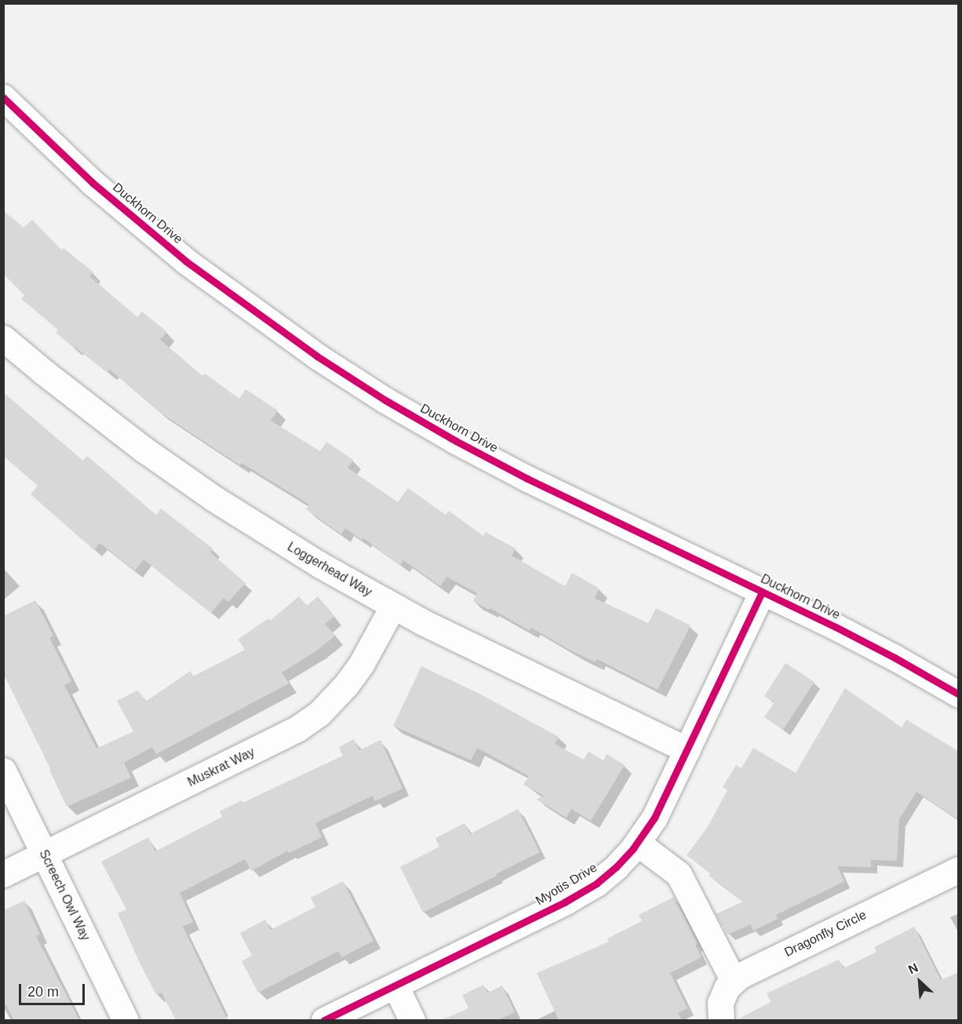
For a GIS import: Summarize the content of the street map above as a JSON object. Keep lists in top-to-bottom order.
{
  "streets": {
    "street": [
      "Duckhorn Drive",
      "Loggerhead Way",
      "Muskrat Way",
      "Myotis Drive",
      "Screech Owl Way",
      "Dragonfly Circle"
    ]
  },
  "crossings": [
    ["Duckhorn Drive", "Myotis Drive"],
    ["Loggerhead Way", "Muskrat Way"],
    ["Loggerhead Way", "Myotis Drive"],
    ["Muskrat Way", "Screech Owl Way"]
  ],
  "scale_bar": "20 m",
  "north": "top left"
}
